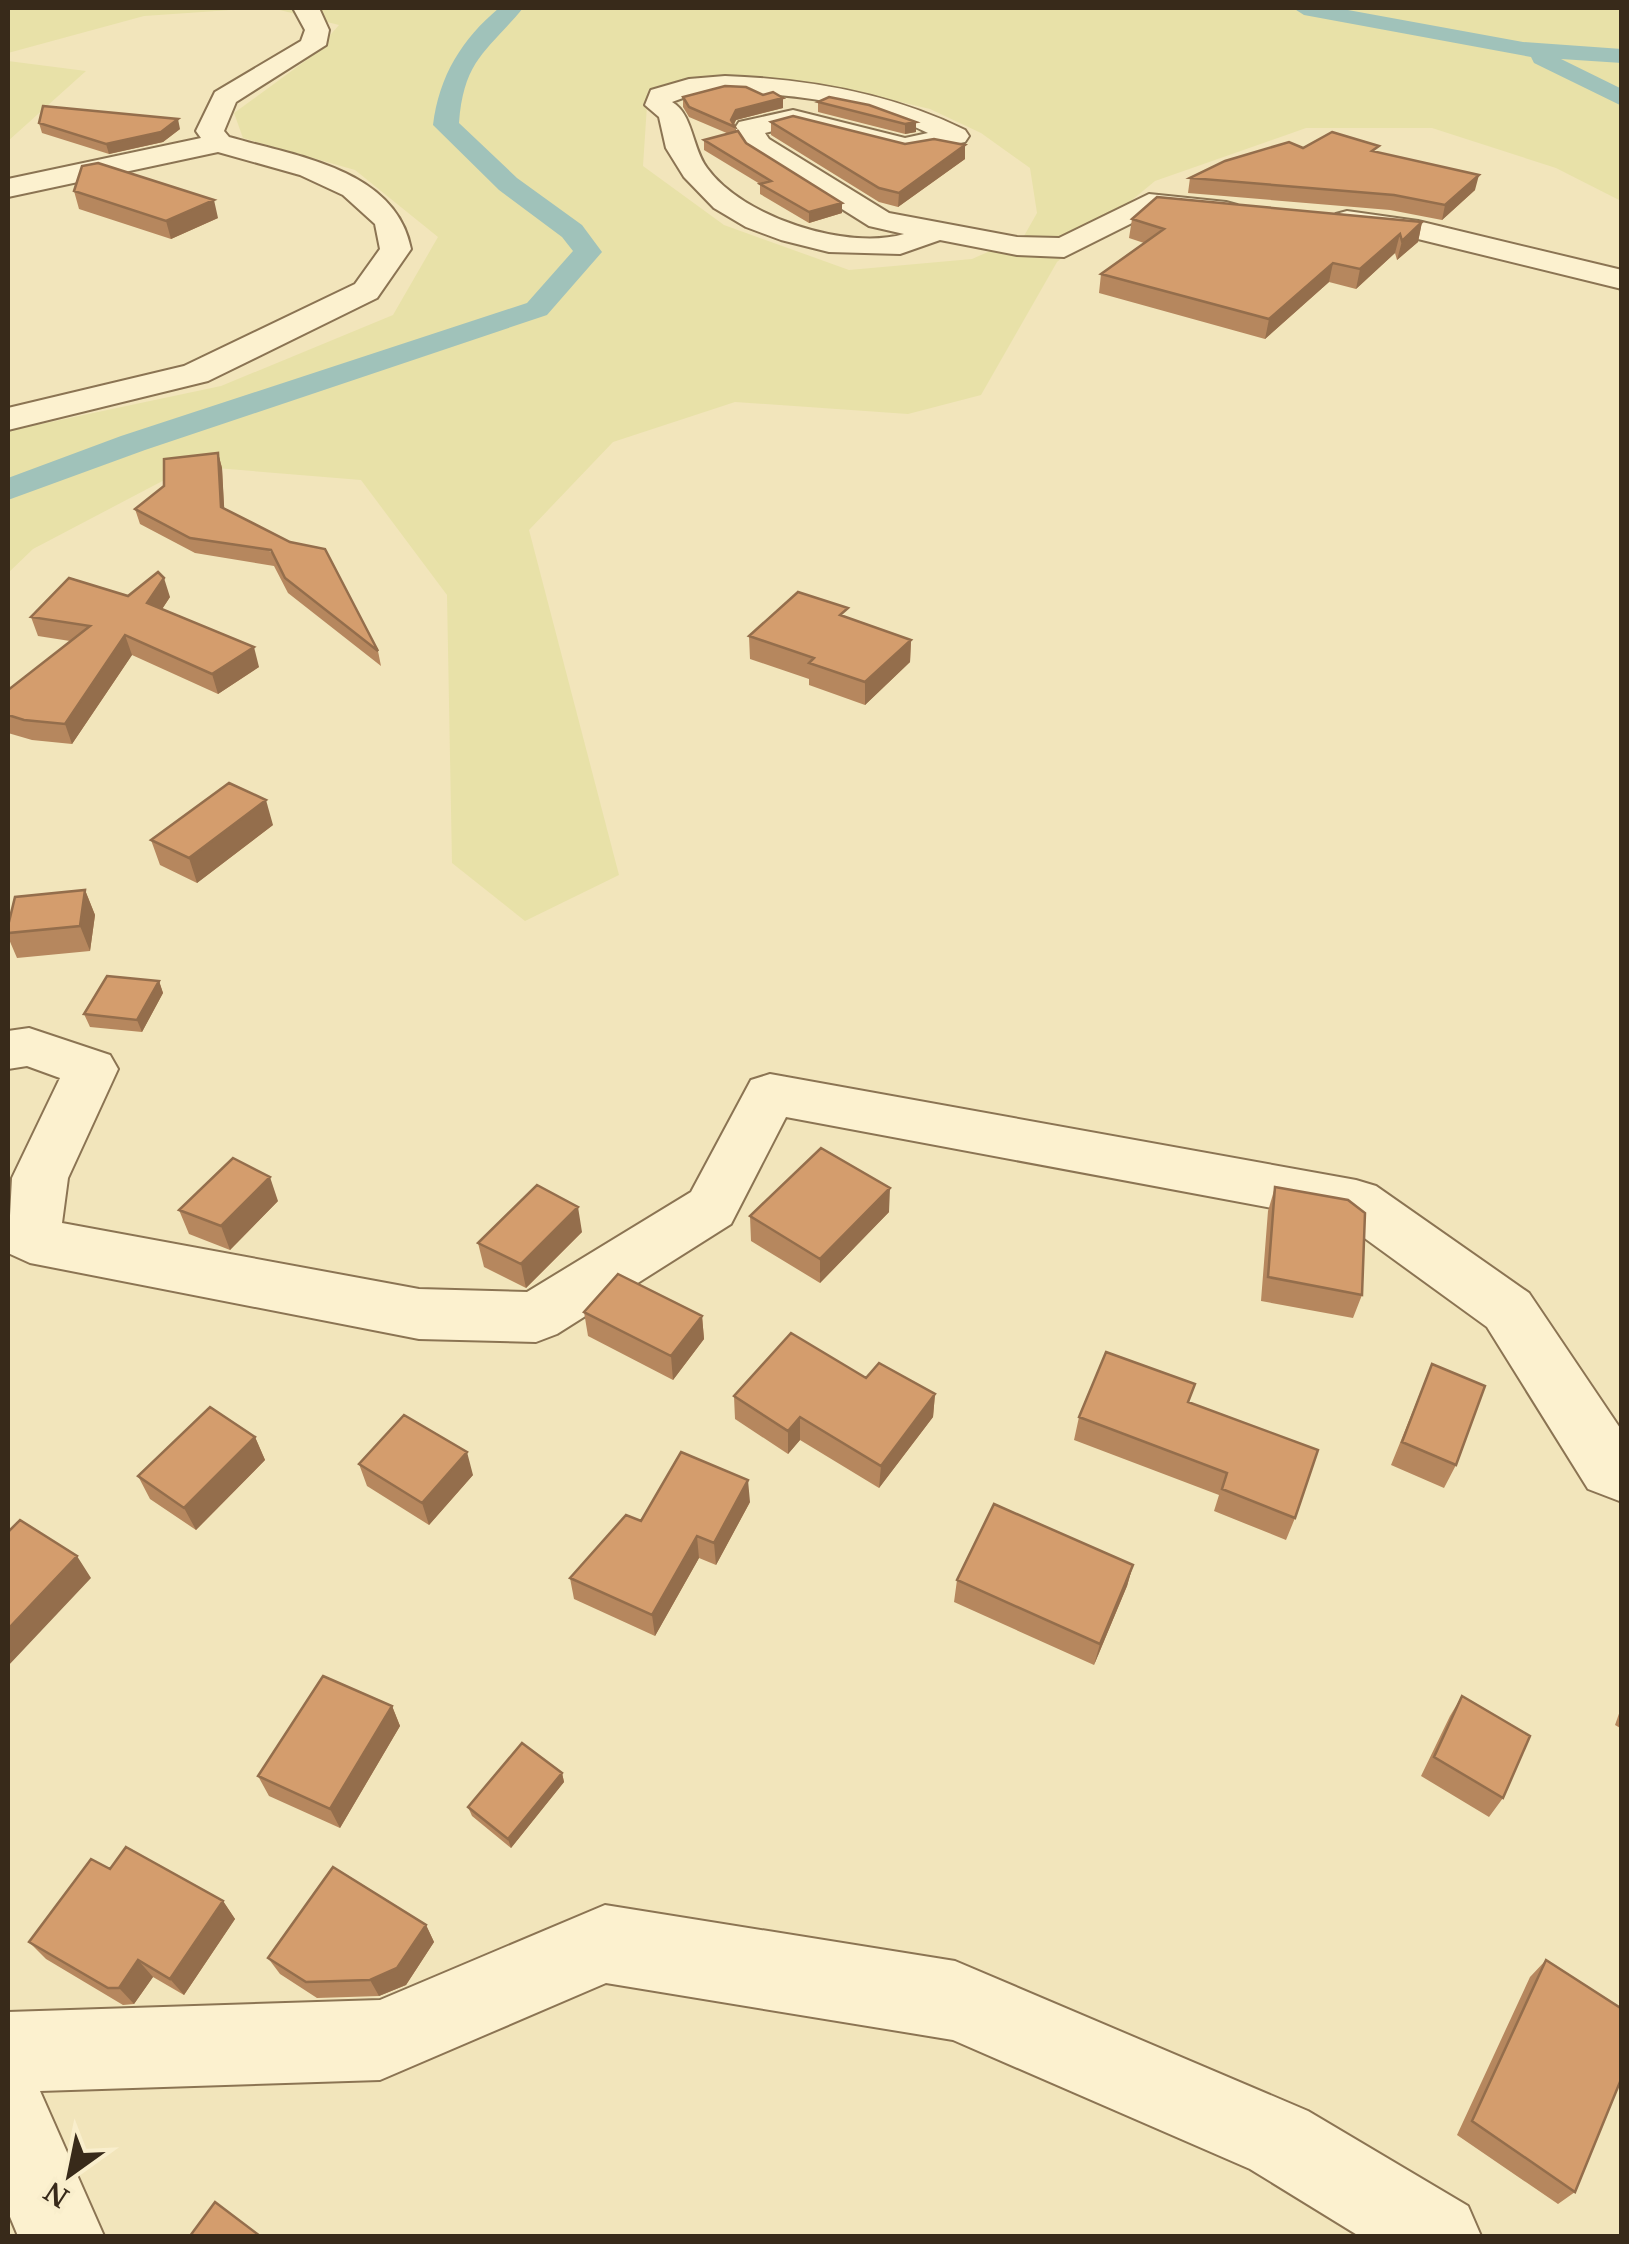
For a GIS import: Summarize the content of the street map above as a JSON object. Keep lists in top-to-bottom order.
{
  "north": "bottom left"
}
